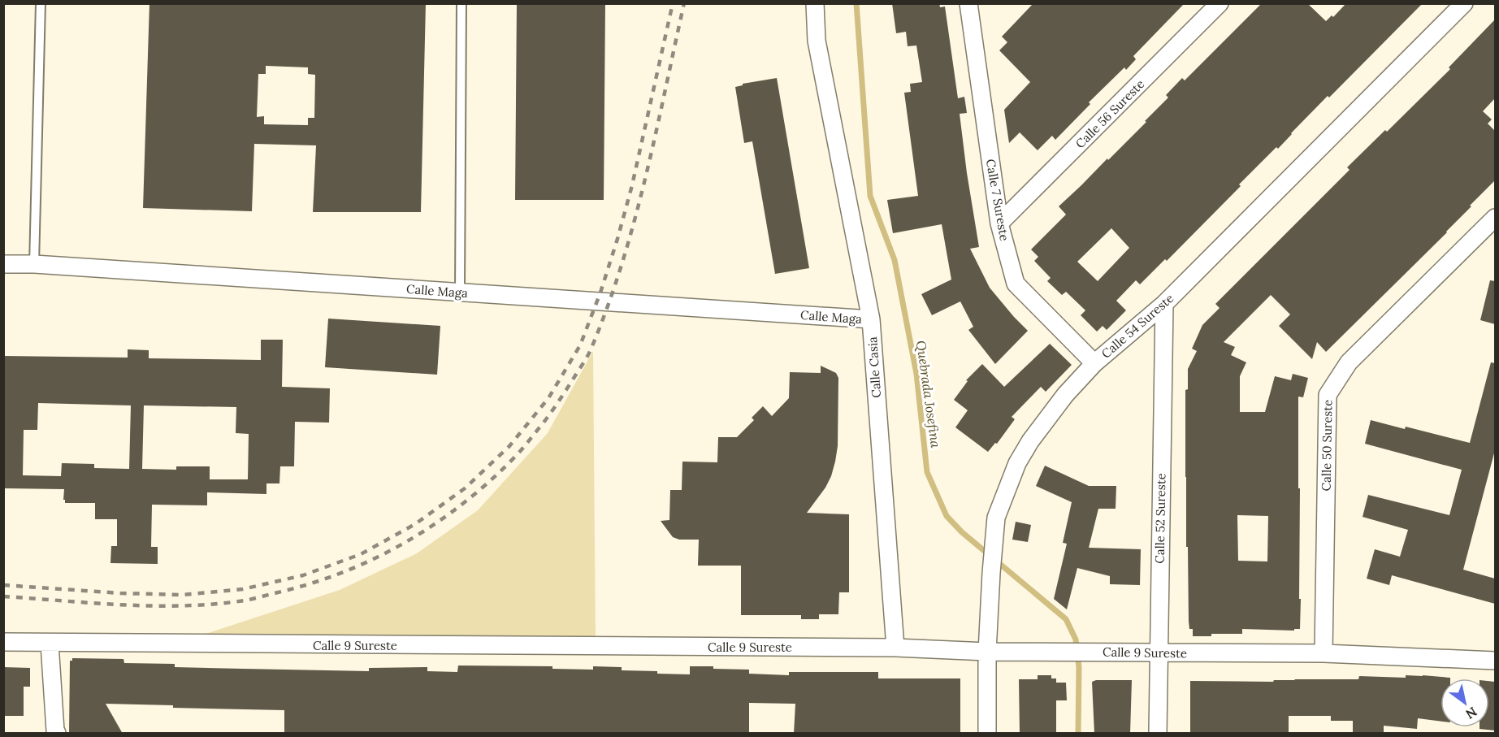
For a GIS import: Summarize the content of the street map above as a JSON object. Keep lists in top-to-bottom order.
{
  "streets": {
    "street": [
      "Calle 56 Sureste",
      "Calle 7 Sureste",
      "Calle Maga",
      "Calle 54 Sureste",
      "Calle Casia",
      "Calle 50 Sureste",
      "Calle 52 Sureste",
      "Calle 9 Sureste"
    ]
  },
  "crossings": [
    ["Calle 56 Sureste", "Calle 7 Sureste"],
    ["Calle 7 Sureste", "Calle 54 Sureste"],
    ["Calle Maga", "Calle Casia"],
    ["Calle 54 Sureste", "Calle 52 Sureste"],
    ["Calle 54 Sureste", "Calle 9 Sureste"],
    ["Calle Casia", "Calle 9 Sureste"],
    ["Calle 50 Sureste", "Calle 9 Sureste"],
    ["Calle 52 Sureste", "Calle 9 Sureste"]
  ],
  "water": ["Quebrada Josefina"],
  "north": "bottom right"
}
